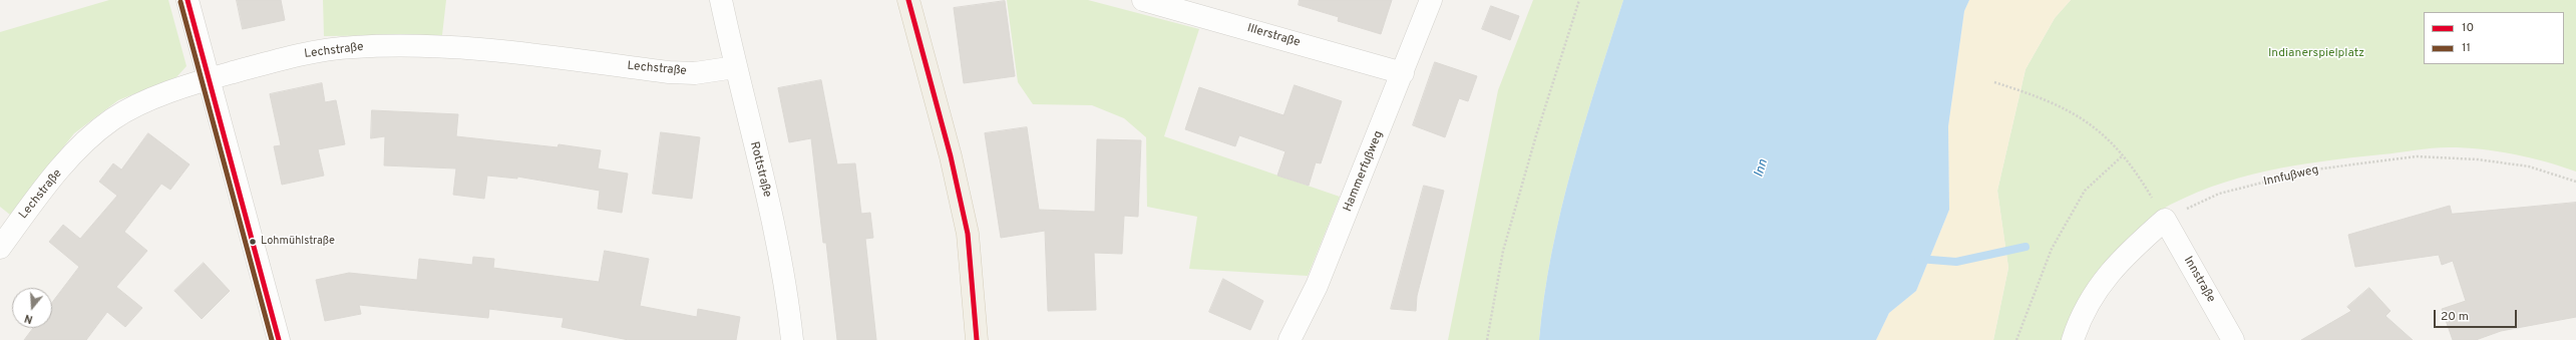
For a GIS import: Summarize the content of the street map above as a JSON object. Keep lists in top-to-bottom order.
{
  "streets": {
    "street": [
      "Illerstraße",
      "Lechstraße",
      "Rottstraße",
      "Hammerfußweg",
      "Innstraße"
    ],
    "path": ["Innfußweg"]
  },
  "crossings": [
    ["Illerstraße", "Hammerfußweg"],
    ["Lechstraße", "Rottstraße"],
    ["Innfußweg", "Innstraße"]
  ],
  "water": ["Inn"],
  "parks": ["Indianerspielplatz"],
  "places": ["Lohmühlstraße"],
  "lines": ["transit line 10", "transit line 11"],
  "legend": ["10", "11"],
  "scale_bar": "20 m",
  "north": "bottom"
}
